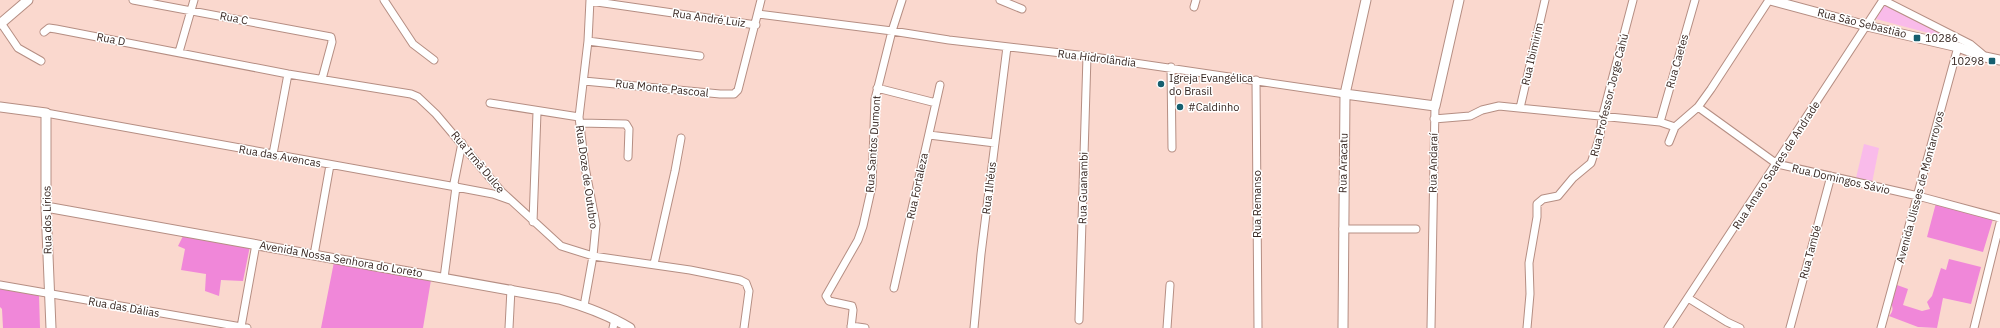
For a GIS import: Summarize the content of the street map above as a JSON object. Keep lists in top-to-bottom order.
{
  "streets": {
    "street": [
      "Rua C",
      "Rua André Luiz",
      "Rua São Sebastião",
      "Rua D",
      "Rua Ibimirim",
      "Rua Hidrolândia",
      "Rua Caetes",
      "Rua Monte Pascoal",
      "Rua Professor Jorge Cahú",
      "Rua Santos Dumont",
      "Rua das Avencas",
      "Rua Irmã Dulce",
      "Rua Aracatu",
      "Rua Andaraí",
      "Rua Amaro Soares de Andrade",
      "Rua Doze de Outubro",
      "Rua Domingos Sávio",
      "Rua Fortaleza",
      "Avenida Ulisses de Montarroyos",
      "Rua Ilhéus",
      "Rua Guanambi",
      "Rua Remanso",
      "Rua dos Lírios",
      "Rua També",
      "Avenida Nossa Senhora do Loreto",
      "Rua das Dálias"
    ]
  },
  "crossings": [
    ["Rua C", "Rua Irmã Dulce"],
    ["Rua André Luiz", "Rua Monte Pascoal"],
    ["Rua André Luiz", "Rua Doze de Outubro"],
    ["Rua São Sebastião", "Rua Amaro Soares de Andrade"],
    ["Rua São Sebastião", "Avenida Ulisses de Montarroyos"],
    ["Rua D", "Rua Irmã Dulce"],
    ["Rua Hidrolândia", "Rua Santos Dumont"],
    ["Rua Hidrolândia", "Rua Aracatu"],
    ["Rua Hidrolândia", "Rua Andaraí"],
    ["Rua Hidrolândia", "Rua Ilhéus"],
    ["Rua Hidrolândia", "Rua Guanambi"],
    ["Rua Hidrolândia", "Rua Remanso"],
    ["Rua Monte Pascoal", "Rua Doze de Outubro"],
    ["Rua das Avencas", "Rua Irmã Dulce"],
    ["Rua das Avencas", "Rua dos Lírios"],
    ["Rua Irmã Dulce", "Rua Doze de Outubro"],
    ["Rua Amaro Soares de Andrade", "Rua Domingos Sávio"],
    ["Rua Doze de Outubro", "Avenida Nossa Senhora do Loreto"],
    ["Rua Domingos Sávio", "Avenida Ulisses de Montarroyos"],
    ["Rua Domingos Sávio", "Rua També"],
    ["Rua dos Lírios", "Avenida Nossa Senhora do Loreto"],
    ["Rua dos Lírios", "Rua das Dálias"]
  ],
  "places": {
    "transit": ["10286", "10298"],
    "other": ["Igreja Evangélica do Brasil", "#Caldinho"]
  }
}
